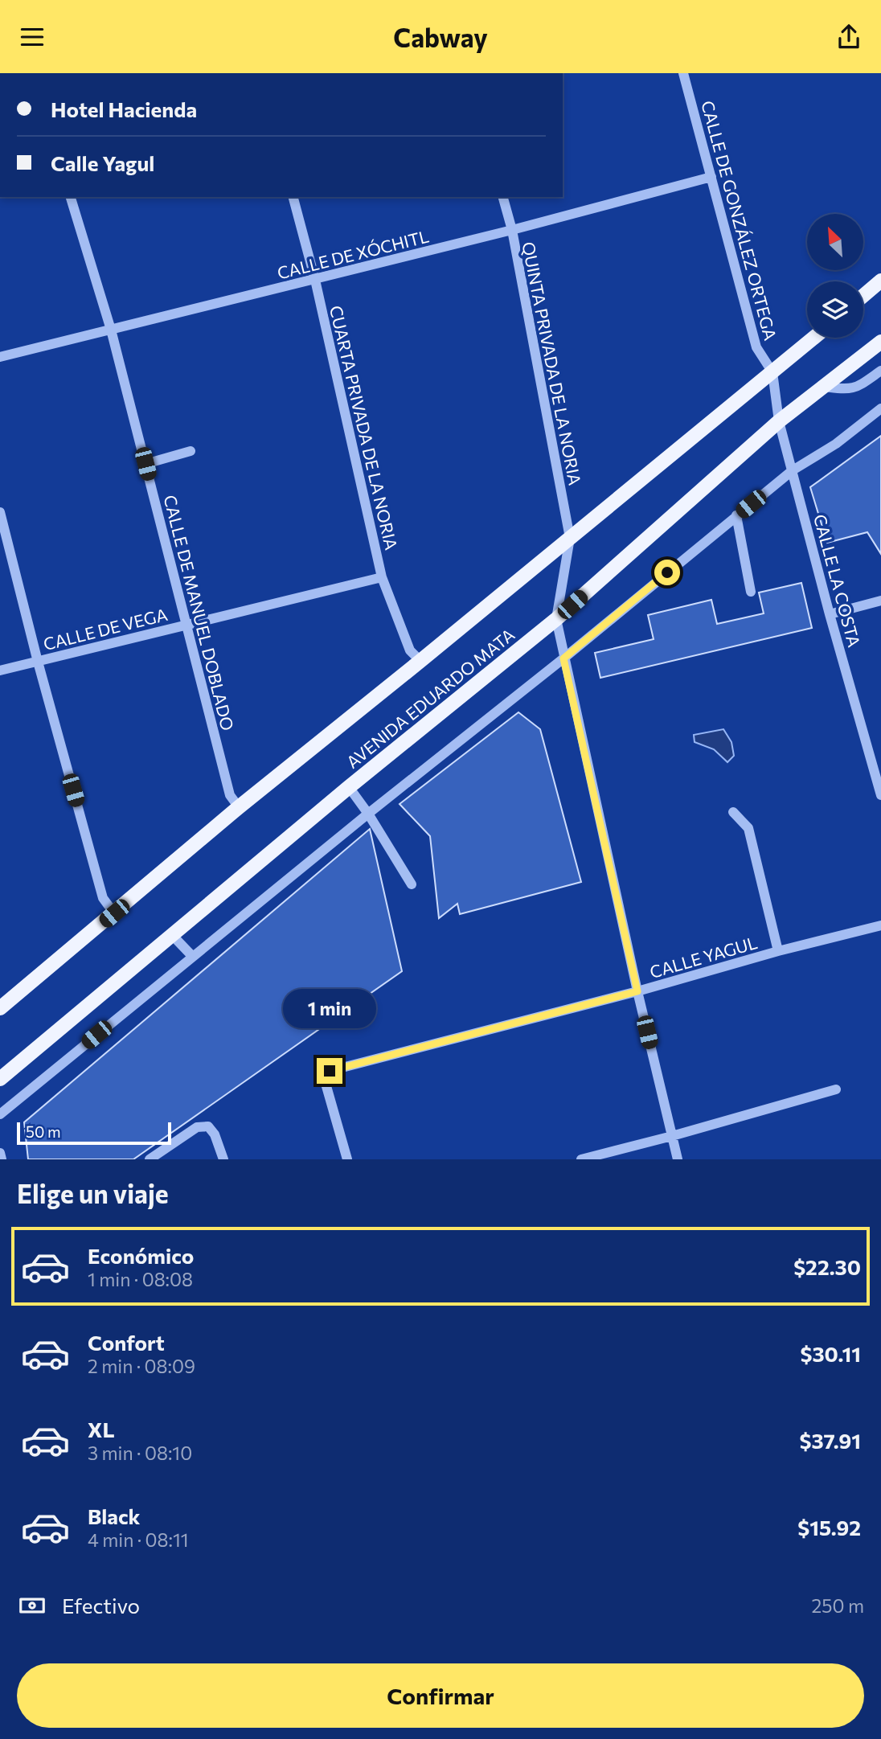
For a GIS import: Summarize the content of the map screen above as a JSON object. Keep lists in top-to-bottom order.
{
  "streets": {
    "main road": ["AVENIDA EDUARDO MATA"],
    "street": [
      "CALLE DE GONZÁLEZ ORTEGA",
      "CALLE DE XÓCHITL",
      "QUINTA PRIVADA DE LA NORIA",
      "CUARTA PRIVADA DE LA NORIA",
      "CALLE LA COSTA",
      "CALLE DE MANUEL DOBLADO",
      "CALLE DE VEGA",
      "CALLE YAGUL"
    ]
  },
  "crossings": [
    ["CALLE DE GONZÁLEZ ORTEGA", "CALLE DE XÓCHITL"],
    ["CALLE DE GONZÁLEZ ORTEGA", "CALLE LA COSTA"],
    ["CALLE DE GONZÁLEZ ORTEGA", "AVENIDA EDUARDO MATA"],
    ["CALLE DE XÓCHITL", "QUINTA PRIVADA DE LA NORIA"],
    ["CALLE DE XÓCHITL", "CUARTA PRIVADA DE LA NORIA"],
    ["CALLE DE XÓCHITL", "CALLE DE MANUEL DOBLADO"],
    ["QUINTA PRIVADA DE LA NORIA", "AVENIDA EDUARDO MATA"],
    ["CUARTA PRIVADA DE LA NORIA", "CALLE DE VEGA"],
    ["CUARTA PRIVADA DE LA NORIA", "AVENIDA EDUARDO MATA"],
    ["CALLE LA COSTA", "AVENIDA EDUARDO MATA"],
    ["CALLE DE MANUEL DOBLADO", "CALLE DE VEGA"],
    ["CALLE DE MANUEL DOBLADO", "AVENIDA EDUARDO MATA"]
  ],
  "scale_bar": "50 m",
  "north": "top left",
  "page": {
    "header": "Cabway",
    "banner": ["Hotel Hacienda", "Calle Yagul"],
    "bubble": "1 min",
    "scale": "50 m",
    "heading": "Elige un viaje",
    "list": [
      {
        "name": "Económico",
        "note": "1 min · 08:08",
        "value": "$22.30"
      },
      {
        "name": "Confort",
        "note": "2 min · 08:09",
        "value": "$30.11"
      },
      {
        "name": "XL",
        "note": "3 min · 08:10",
        "value": "$37.91"
      },
      {
        "name": "Black",
        "note": "4 min · 08:11",
        "value": "$15.92"
      }
    ],
    "pay": ["Efectivo", "250 m"],
    "buttons": "Confirmar"
  }
}
